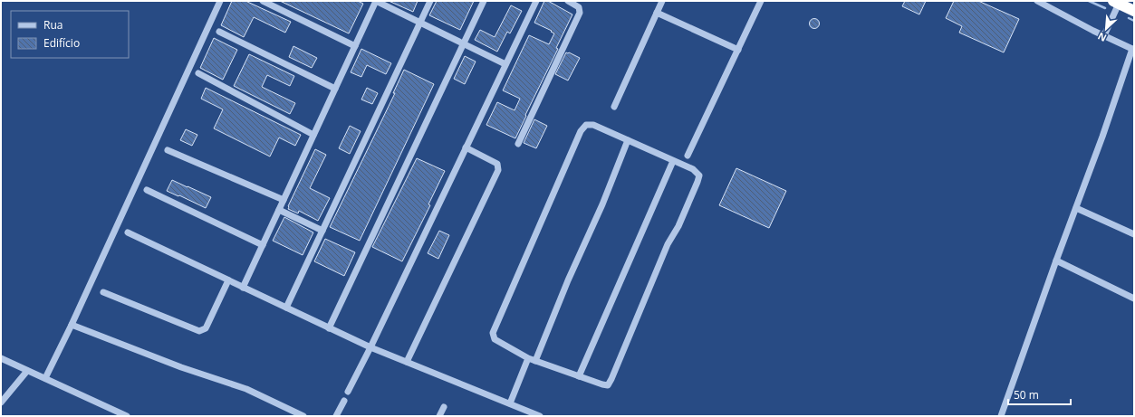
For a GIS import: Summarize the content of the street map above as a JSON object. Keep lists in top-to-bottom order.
{
  "legend": ["Rua", "Edifício"],
  "scale_bar": "50 m",
  "north": "bottom left"
}
